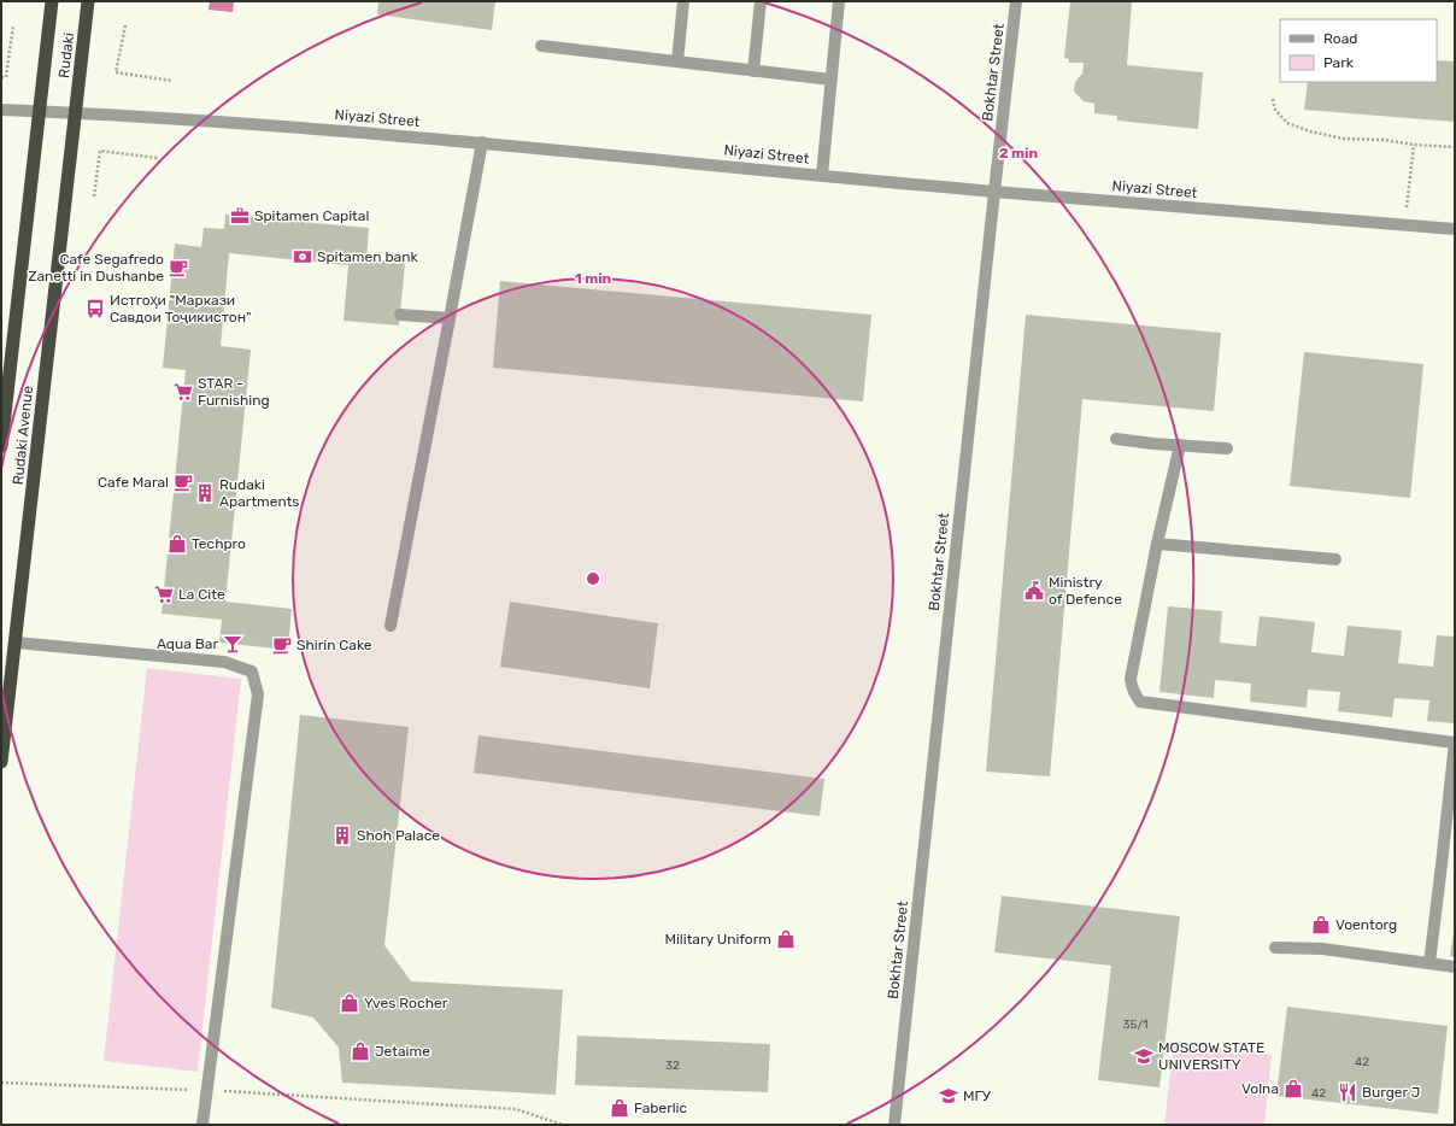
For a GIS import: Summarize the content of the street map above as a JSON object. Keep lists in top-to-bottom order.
{
  "streets": {
    "highway": ["Rudaki", "Rudaki Avenue"],
    "street": ["Bokhtar Street", "Niyazi Street"]
  },
  "crossings": [
    ["Rudaki", "Niyazi Street"],
    ["Rudaki", "Rudaki Avenue"],
    ["Bokhtar Street", "Niyazi Street"],
    ["Niyazi Street", "Rudaki Avenue"]
  ],
  "places": {
    "office": ["Spitamen Capital"],
    "bank": ["Spitamen bank"],
    "cafe": ["Cafe Segafredo Zanetti in Dushanbe", "Cafe Maral", "Shirin Cake"],
    "bus stop": ["Истгоҳи \"Маркази Савдои Toҷикистон\""],
    "supermarket": ["STAR - Furnishing", "La Cite"],
    "building": ["Rudaki Apartments", "Shoh Palace"],
    "shop": [
      "Techpro",
      "Voentorg",
      "Military Uniform",
      "Yves Rocher",
      "Jetaime",
      "Volna",
      "Faberlic"
    ],
    "public building": ["Ministry of Defence"],
    "bar": ["Aqua Bar"],
    "school or university": ["MOSCOW STATE UNIVERSITY", "МГУ"],
    "restaurant": ["Burger J"]
  },
  "house_numbers": [
    "35/1",
    "42",
    "32",
    "42"
  ],
  "legend": ["Road", "Park"],
  "rings": ["2 min", "1 min"]
}
